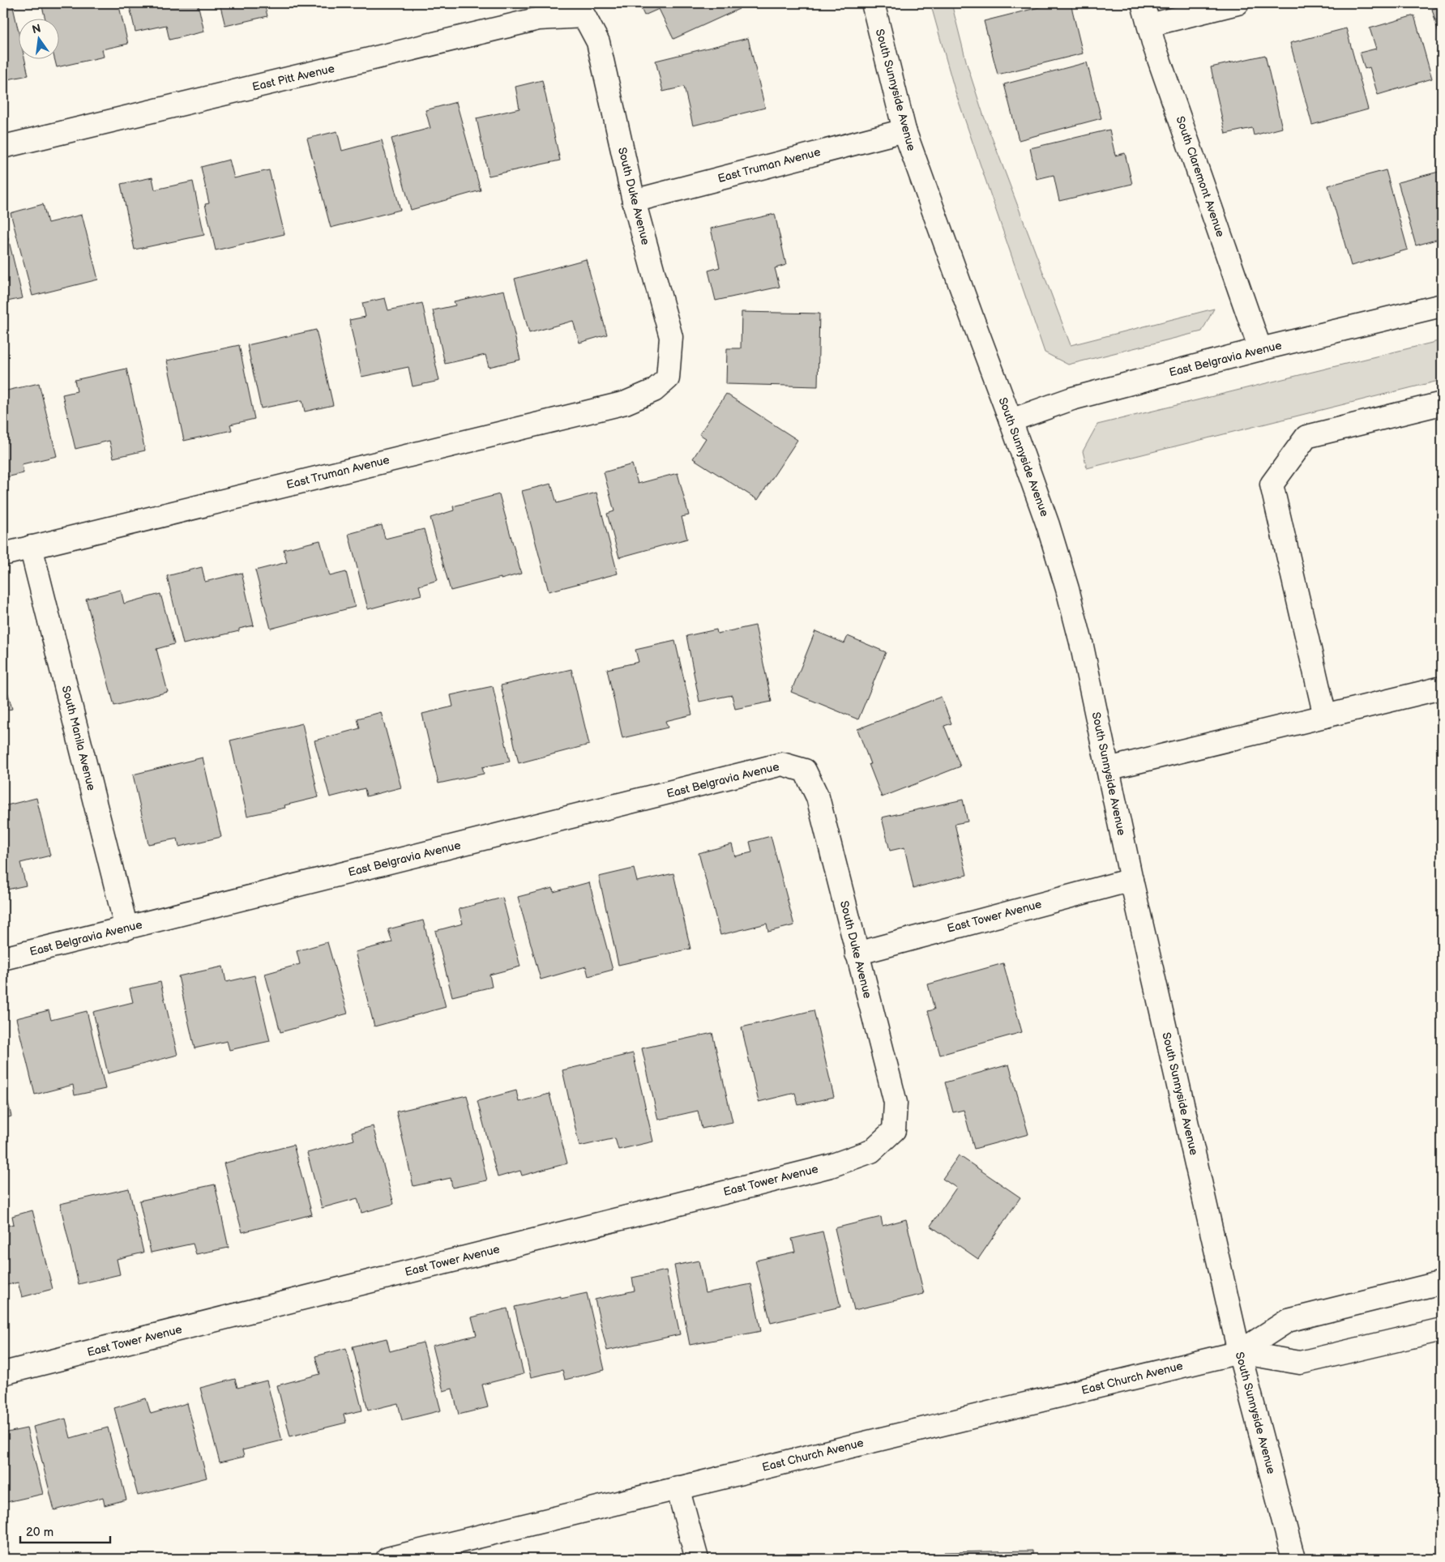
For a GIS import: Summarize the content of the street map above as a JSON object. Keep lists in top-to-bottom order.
{
  "streets": {
    "street": [
      "East Pitt Avenue",
      "South Sunnyside Avenue",
      "East Truman Avenue",
      "South Claremont Avenue",
      "South Duke Avenue",
      "East Belgravia Avenue",
      "South Manila Avenue",
      "East Tower Avenue",
      "East Church Avenue"
    ]
  },
  "crossings": [
    ["East Pitt Avenue", "South Duke Avenue"],
    ["South Sunnyside Avenue", "East Truman Avenue"],
    ["South Sunnyside Avenue", "East Belgravia Avenue"],
    ["South Sunnyside Avenue", "East Tower Avenue"],
    ["South Sunnyside Avenue", "East Church Avenue"],
    ["East Truman Avenue", "South Duke Avenue"],
    ["East Truman Avenue", "South Manila Avenue"],
    ["South Claremont Avenue", "East Belgravia Avenue"],
    ["South Duke Avenue", "East Belgravia Avenue"],
    ["South Duke Avenue", "East Tower Avenue"],
    ["East Belgravia Avenue", "South Manila Avenue"]
  ],
  "scale_bar": "20 m",
  "north": "top"
}
